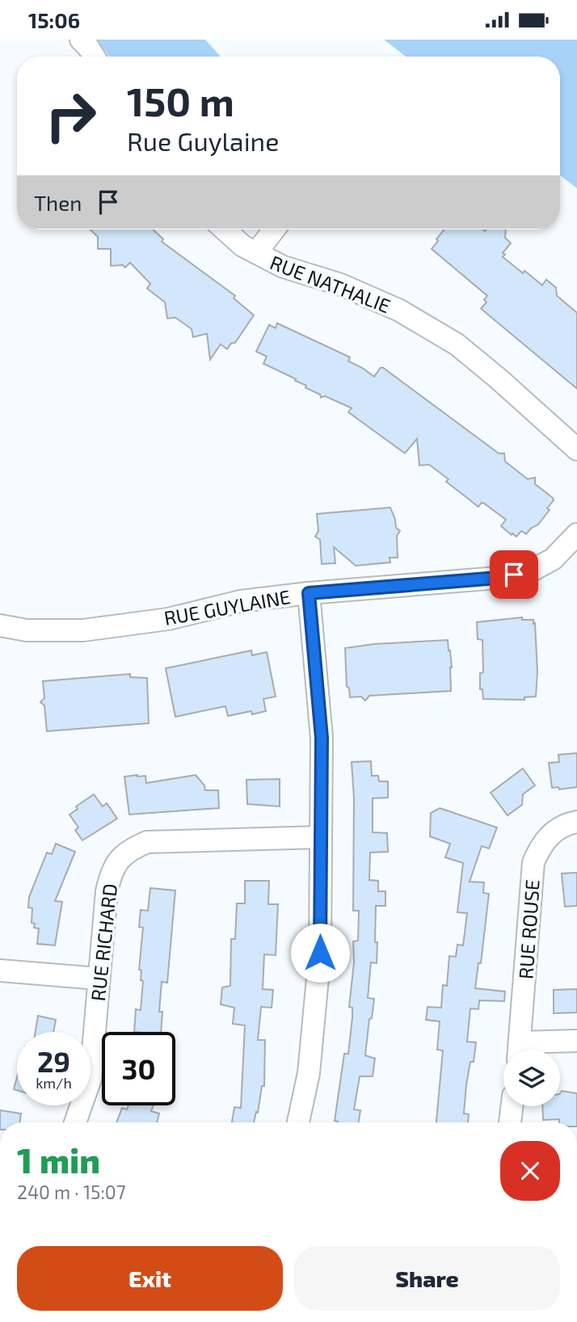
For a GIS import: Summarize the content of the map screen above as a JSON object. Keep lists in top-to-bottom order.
{
  "streets": {
    "street": [
      "RUE NATHALIE",
      "RUE GUYLAINE",
      "RUE ROUSE",
      "RUE RICHARD"
    ]
  },
  "page": {
    "status": "15:06",
    "turn": ["150 m", "Rue Guylaine"],
    "then": "Then",
    "speed": "29 km/h",
    "limit": "30",
    "heading": ["1 min", "240 m · 15:07"],
    "buttons": ["Exit", "Share"]
  }
}
